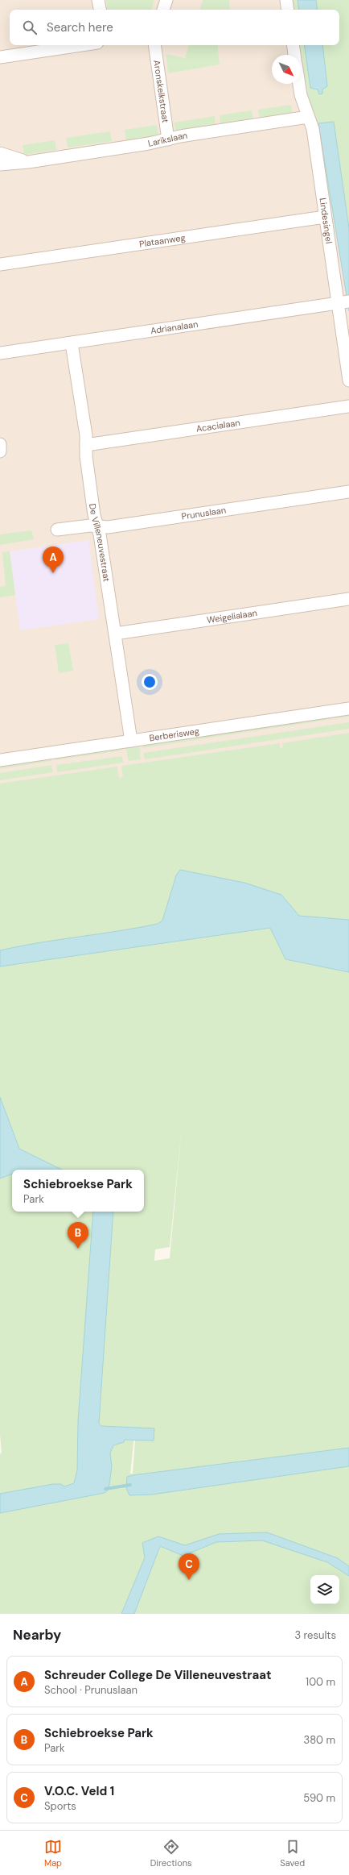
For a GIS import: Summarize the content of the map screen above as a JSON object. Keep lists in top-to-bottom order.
{
  "streets": {
    "street": [
      "Aronskelkstraat",
      "Larikslaan",
      "Lindesingel",
      "Plataanweg",
      "Adrianalaan",
      "Acacialaan",
      "Prunuslaan",
      "De Villeneuvestraat",
      "Weigelialaan",
      "Berberisweg"
    ]
  },
  "crossings": [
    ["Aronskelkstraat", "Larikslaan"],
    ["Larikslaan", "Lindesingel"],
    ["Lindesingel", "Plataanweg"],
    ["Lindesingel", "Adrianalaan"],
    ["Adrianalaan", "De Villeneuvestraat"],
    ["Acacialaan", "De Villeneuvestraat"],
    ["Prunuslaan", "De Villeneuvestraat"],
    ["De Villeneuvestraat", "Weigelialaan"],
    ["De Villeneuvestraat", "Berberisweg"]
  ],
  "north": "bottom right",
  "page": {
    "search": "Search here",
    "pins": ["A", "B", "C"],
    "popup": ["Schiebroekse Park", "Park"],
    "heading": ["Nearby", "3 results"],
    "list": [
      {
        "mark": "A",
        "name": "Schreuder College De Villeneuvestraat",
        "note": "School · Prunuslaan",
        "value": "100 m"
      },
      {
        "mark": "B",
        "name": "Schiebroekse Park",
        "note": "Park",
        "value": "380 m"
      },
      {
        "mark": "C",
        "name": "V.O.C. Veld 1",
        "note": "Sports",
        "value": "590 m"
      }
    ],
    "nav": ["Map", "Directions", "Saved"]
  }
}
